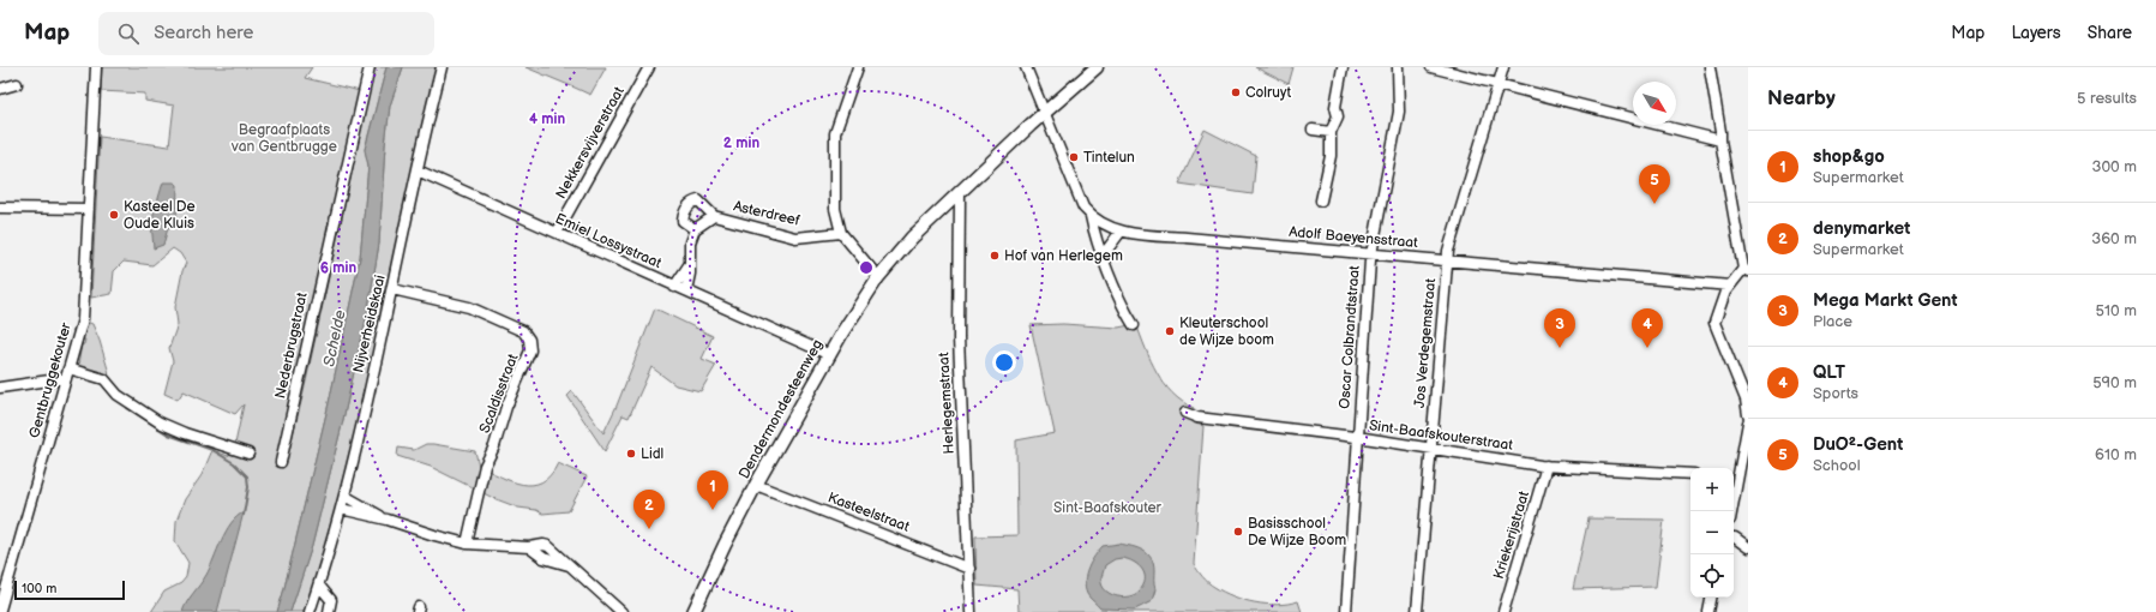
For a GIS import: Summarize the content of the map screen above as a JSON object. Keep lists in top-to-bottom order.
{
  "streets": {
    "main road": ["Dendermondesteenweg"],
    "street": [
      "Nekkersvijverstraat",
      "Asterdreef",
      "Adolf Baeyensstraat",
      "Emiel Lossystraat",
      "Nijverheidskaai",
      "Oscar Colbrandtstraat",
      "Jos Verdegemstraat",
      "Nederbrugstraat",
      "Gentbruggekouter",
      "Scaldisstraat",
      "Herlegemstraat",
      "Sint-Baafskouterstraat",
      "Kasteelstraat",
      "Kriekerijstraat"
    ]
  },
  "crossings": [
    ["Nekkersvijverstraat", "Emiel Lossystraat"],
    ["Adolf Baeyensstraat", "Oscar Colbrandtstraat"],
    ["Adolf Baeyensstraat", "Jos Verdegemstraat"],
    ["Adolf Baeyensstraat", "Dendermondesteenweg"],
    ["Emiel Lossystraat", "Nijverheidskaai"],
    ["Emiel Lossystraat", "Dendermondesteenweg"],
    ["Nijverheidskaai", "Scaldisstraat"],
    ["Oscar Colbrandtstraat", "Sint-Baafskouterstraat"],
    ["Jos Verdegemstraat", "Sint-Baafskouterstraat"],
    ["Herlegemstraat", "Dendermondesteenweg"],
    ["Herlegemstraat", "Kasteelstraat"],
    ["Dendermondesteenweg", "Kasteelstraat"],
    ["Sint-Baafskouterstraat", "Kriekerijstraat"]
  ],
  "water": ["Schelde"],
  "parks": ["Begraafplaats van Gentbrugge", "Sint-Baafskouter"],
  "places": [
    "Colruyt",
    "Tintelun",
    "Kasteel De Oude Kluis",
    "Hof van Herlegem",
    "Kleuterschool de Wijze boom",
    "Lidl",
    "Basisschool De Wijze Boom"
  ],
  "scale_bar": "100 m",
  "north": "bottom right",
  "page": {
    "header": "Map",
    "search": "Search here",
    "nav": ["Map", "Layers", "Share"],
    "heading": ["Nearby", "5 results"],
    "list": [
      {
        "mark": "1",
        "name": "shop&go",
        "note": "Supermarket",
        "value": "300 m"
      },
      {
        "mark": "2",
        "name": "denymarket",
        "note": "Supermarket",
        "value": "360 m"
      },
      {
        "mark": "3",
        "name": "Mega Markt Gent",
        "note": "Place",
        "value": "510 m"
      },
      {
        "mark": "4",
        "name": "QLT",
        "note": "Sports",
        "value": "590 m"
      },
      {
        "mark": "5",
        "name": "DuO²-Gent",
        "note": "School",
        "value": "610 m"
      }
    ],
    "pins": [
      "5",
      "3",
      "4",
      "1",
      "2"
    ],
    "map_buttons": ["+", "−"],
    "scale": "100 m"
  },
  "rings": ["4 min", "2 min", "6 min"]
}
